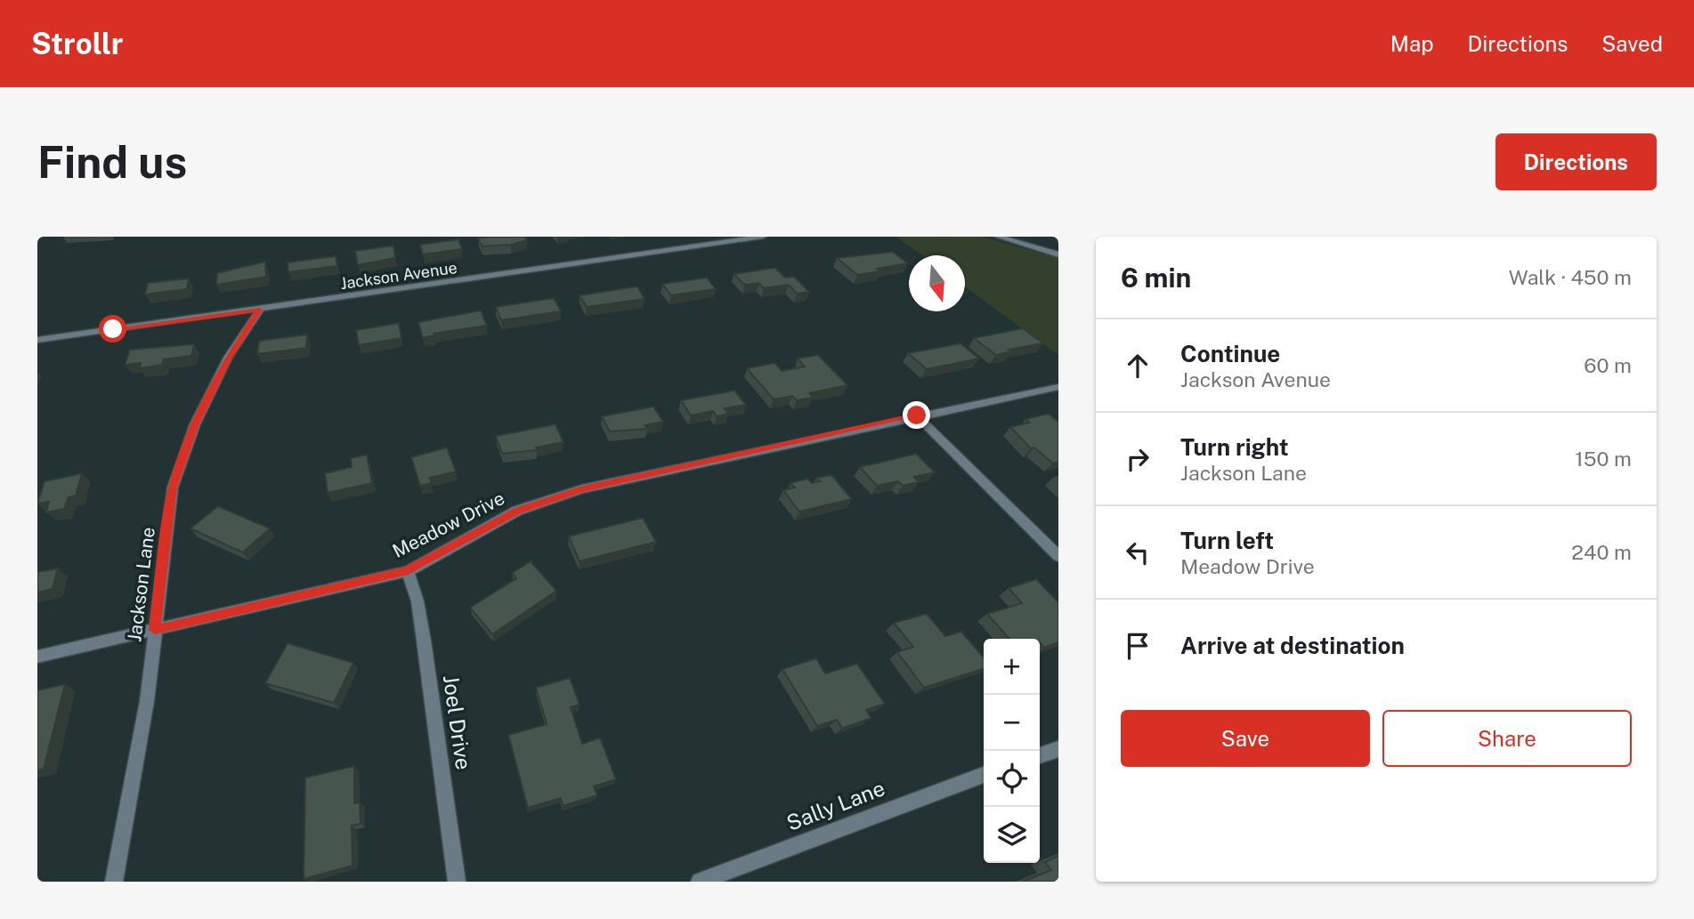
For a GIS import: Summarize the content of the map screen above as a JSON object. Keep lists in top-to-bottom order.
{
  "streets": {
    "street": [
      "Jackson Avenue",
      "Meadow Drive",
      "Jackson Lane",
      "Joel Drive",
      "Sally Lane"
    ]
  },
  "crossings": [
    ["Jackson Avenue", "Jackson Lane"],
    ["Meadow Drive", "Jackson Lane"],
    ["Meadow Drive", "Joel Drive"]
  ],
  "north": "bottom",
  "page": {
    "header": "Strollr",
    "nav": ["Map", "Directions", "Saved"],
    "buttons": [
      "Directions",
      ["Save", "Share"]
    ],
    "title": "Find us",
    "heading": ["6 min", "Walk · 450 m"],
    "list": [
      ["Continue", "Jackson Avenue", "60 m"],
      ["Turn right", "Jackson Lane", "150 m"],
      ["Turn left", "Meadow Drive", "240 m"],
      "Arrive at destination"
    ],
    "map_buttons": ["+", "−"]
  }
}
